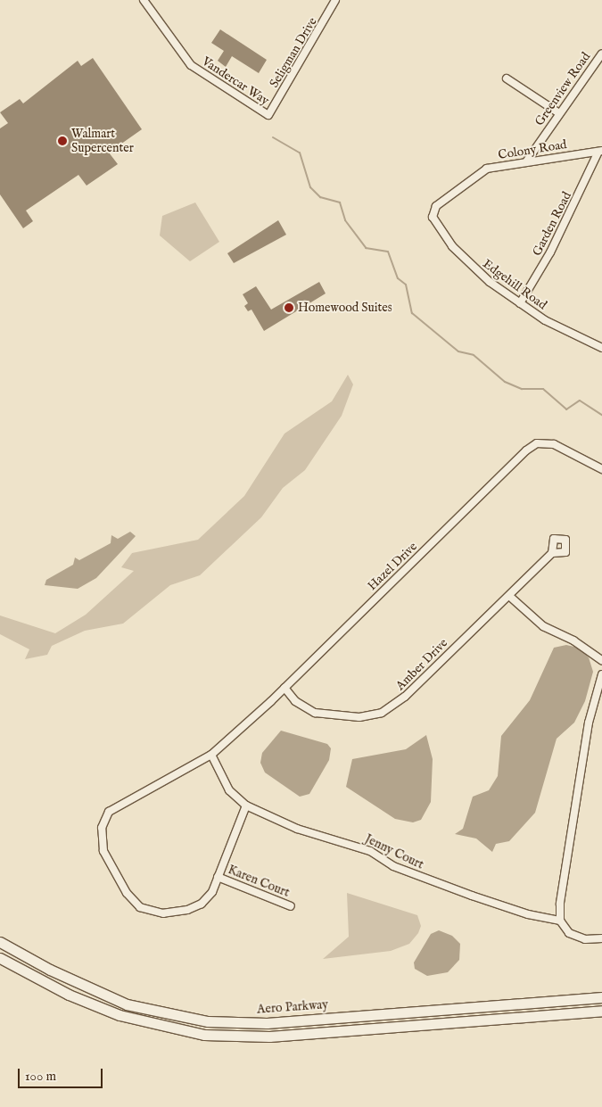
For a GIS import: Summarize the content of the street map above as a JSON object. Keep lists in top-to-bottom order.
{
  "streets": {
    "main road": ["Aero Parkway"],
    "street": [
      "Seligman Drive",
      "Vandercar Way",
      "Greenview Road",
      "Colony Road",
      "Garden Road",
      "Edgehill Road",
      "Hazel Drive",
      "Amber Drive",
      "Jenny Court",
      "Karen Court"
    ]
  },
  "crossings": [
    ["Seligman Drive", "Vandercar Way"],
    ["Greenview Road", "Colony Road"],
    ["Colony Road", "Garden Road"],
    ["Colony Road", "Edgehill Road"],
    ["Garden Road", "Edgehill Road"],
    ["Hazel Drive", "Amber Drive"],
    ["Hazel Drive", "Jenny Court"],
    ["Hazel Drive", "Karen Court"],
    ["Jenny Court", "Karen Court"]
  ],
  "places": ["Walmart Supercenter", "Homewood Suites"],
  "scale_bar": "100 m"
}
